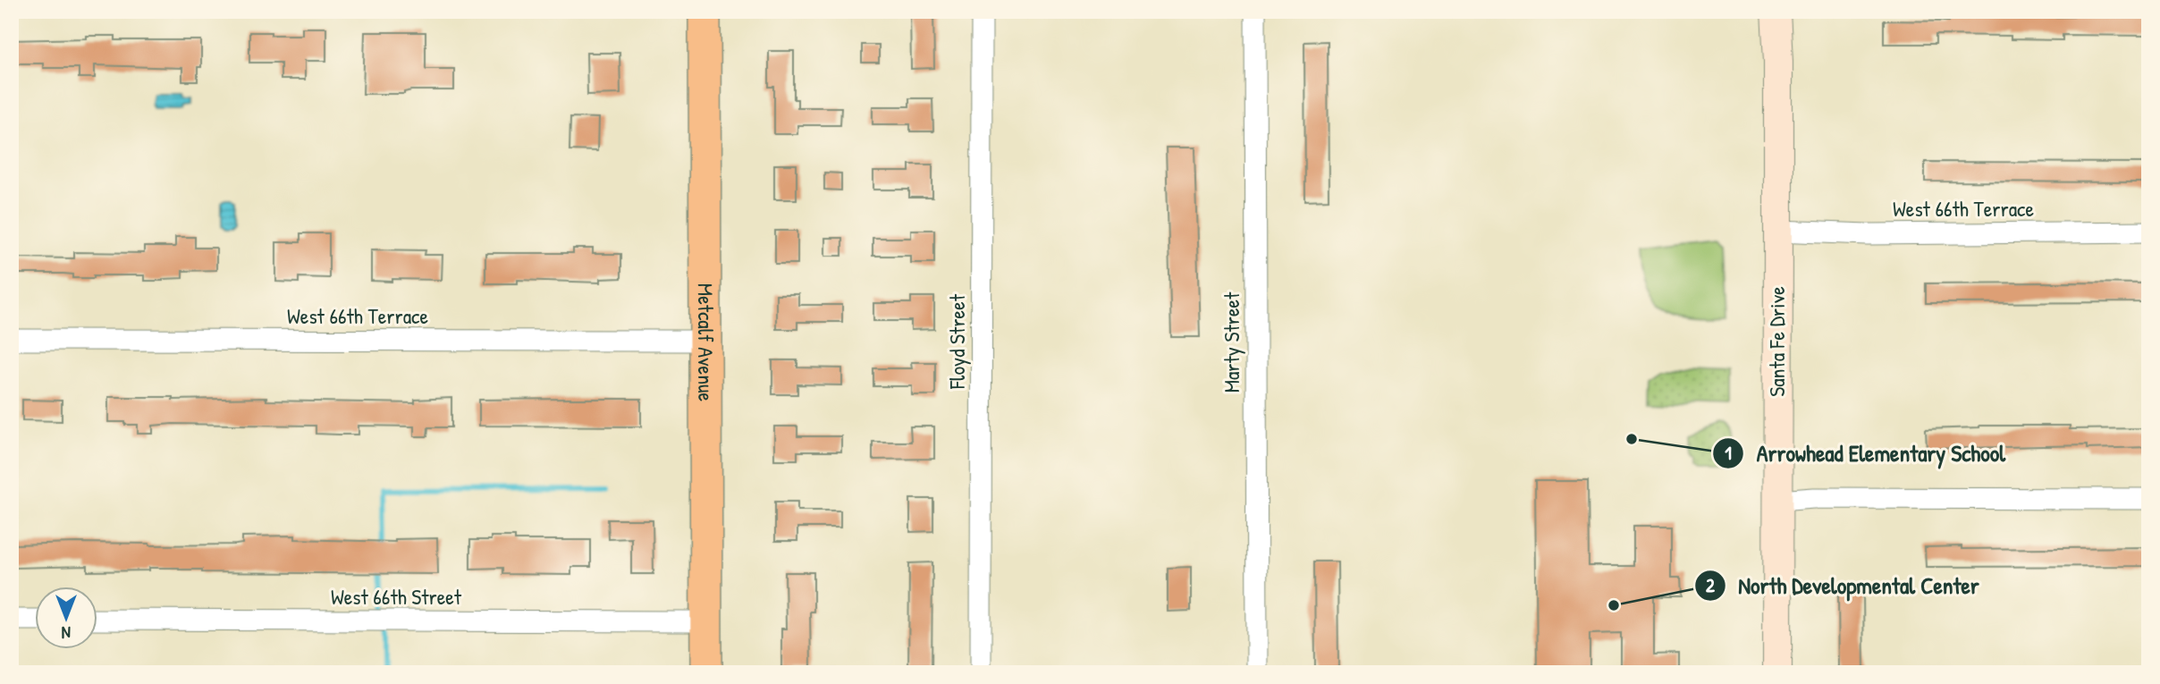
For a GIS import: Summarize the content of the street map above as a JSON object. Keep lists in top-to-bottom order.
{
  "streets": {
    "main road": ["Metcalf Avenue"],
    "street": [
      "West 66th Terrace",
      "Floyd Street",
      "Santa Fe Drive",
      "Marty Street",
      "West 66th Street"
    ]
  },
  "crossings": [
    ["West 66th Terrace", "Santa Fe Drive"],
    ["West 66th Terrace", "Metcalf Avenue"],
    ["Metcalf Avenue", "West 66th Street"]
  ],
  "places": ["Arrowhead Elementary School", "North Developmental Center"],
  "north": "bottom"
}
